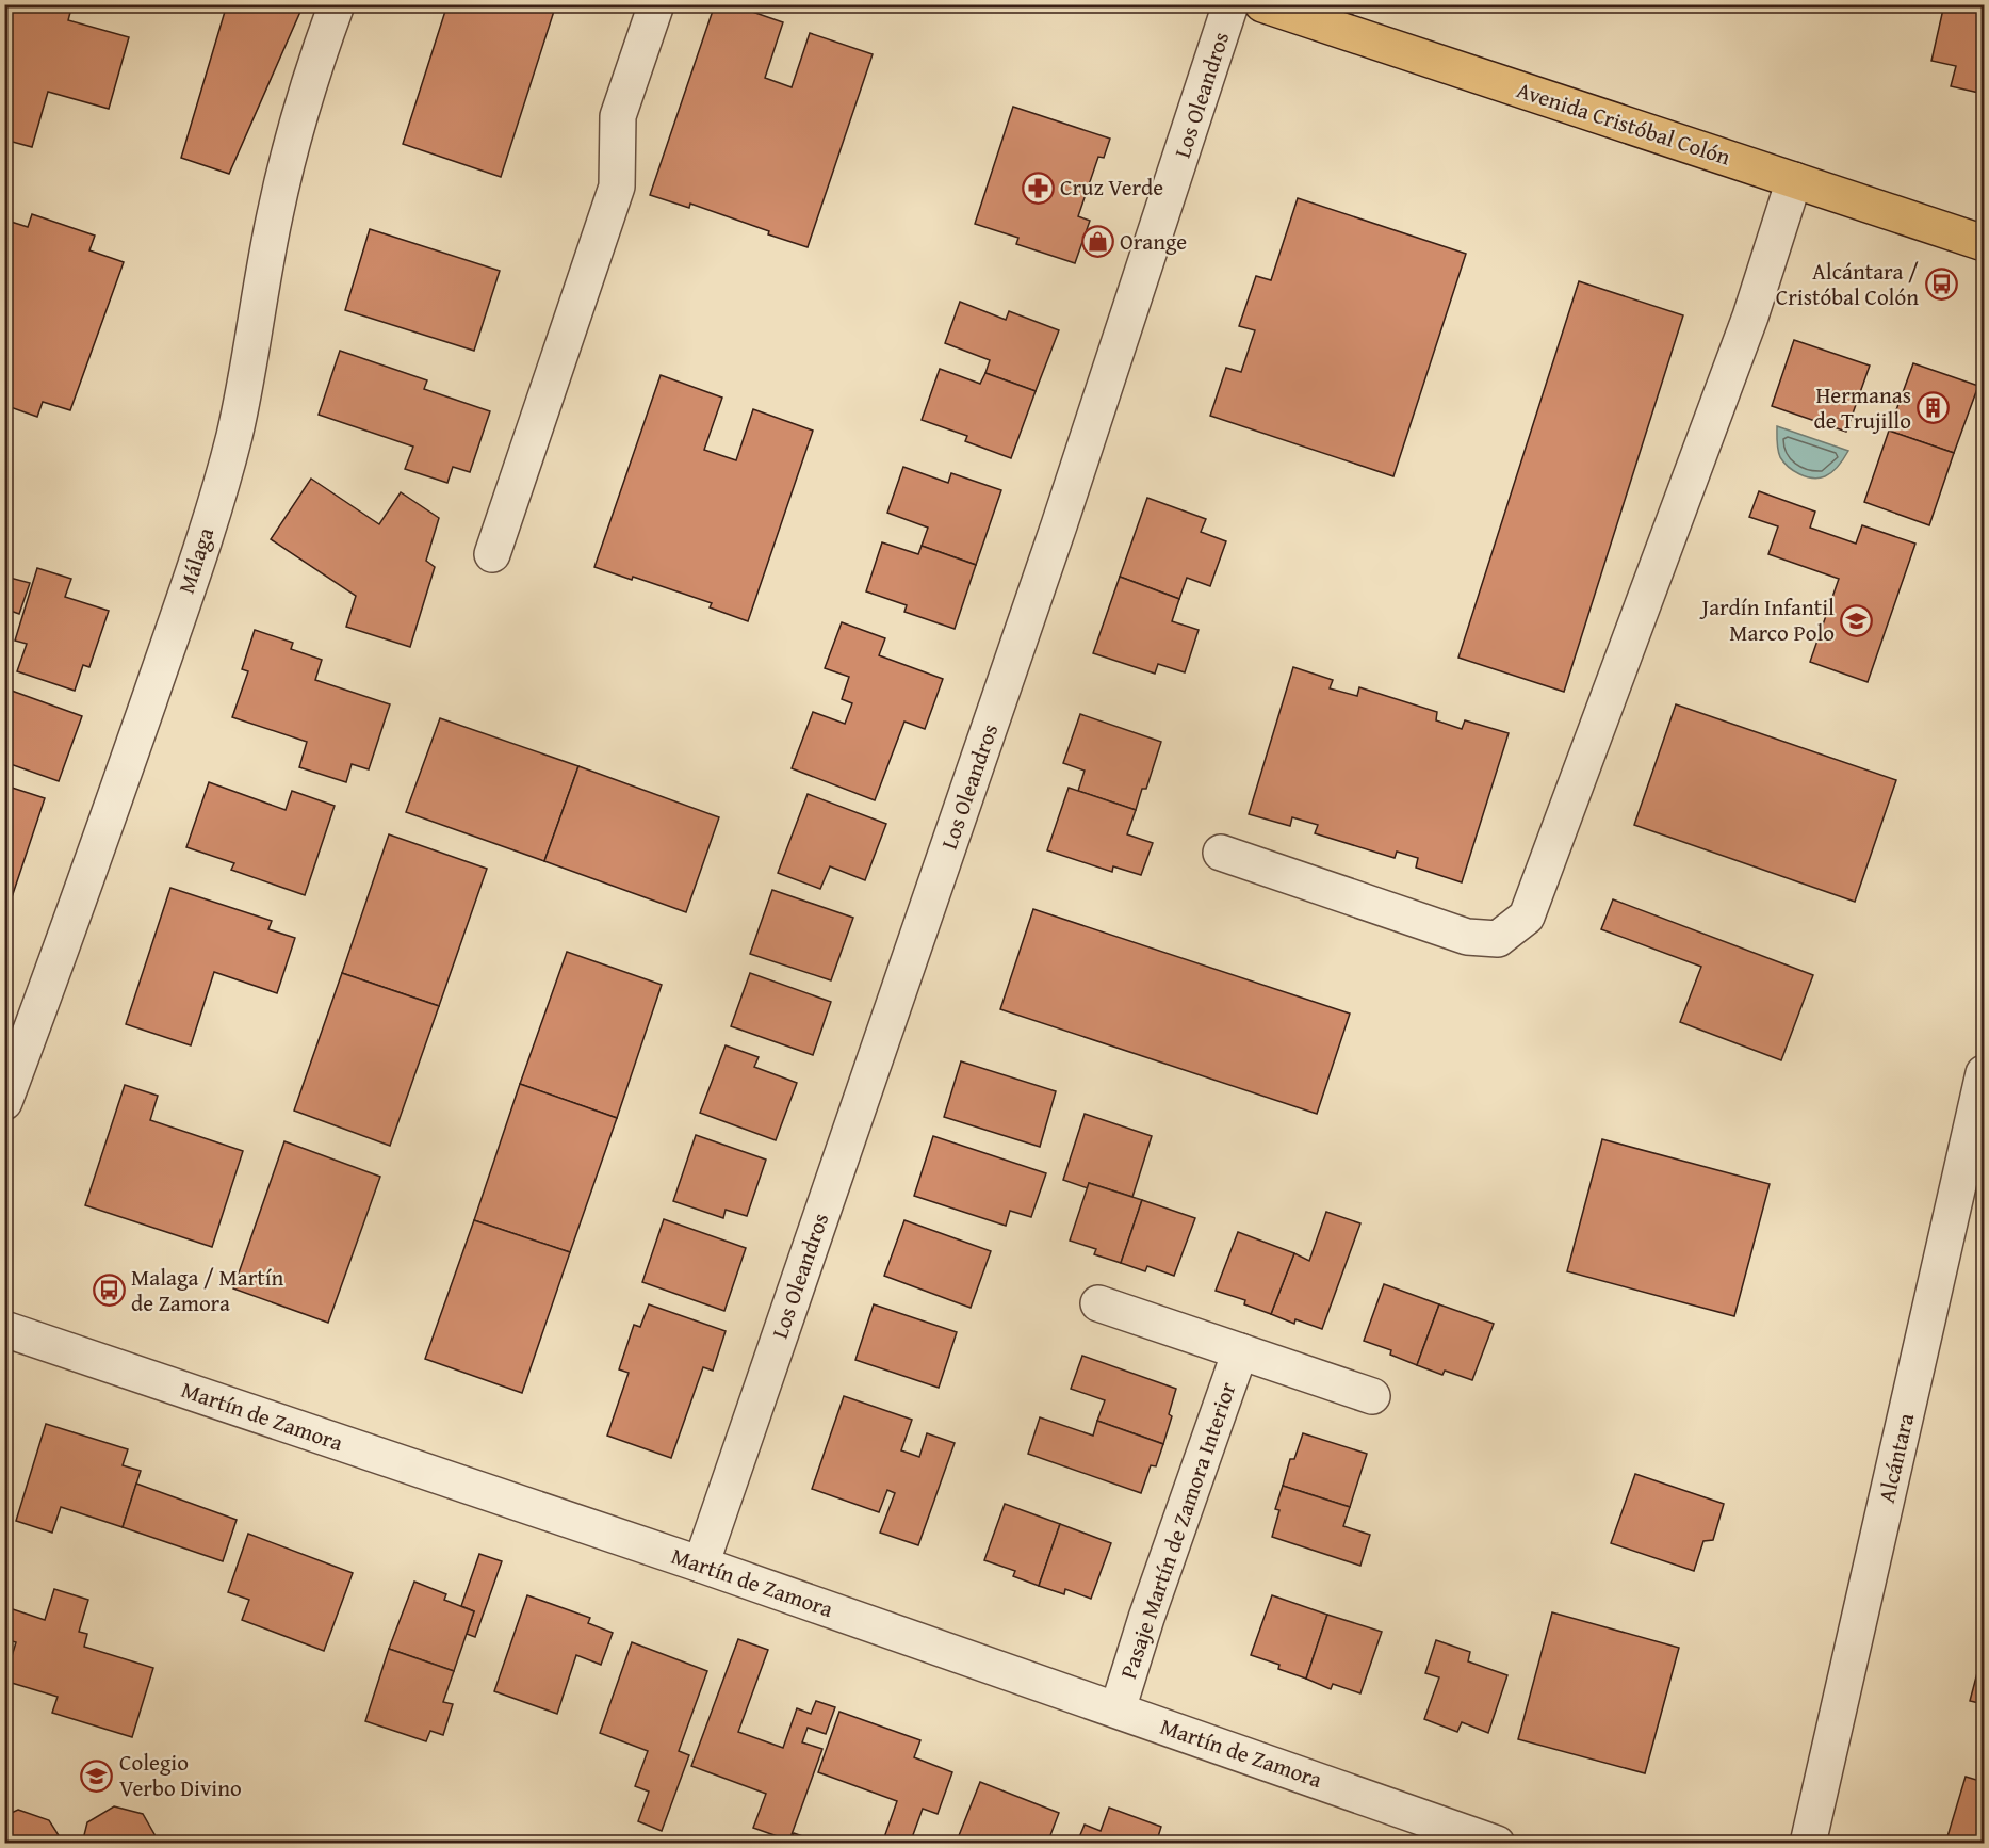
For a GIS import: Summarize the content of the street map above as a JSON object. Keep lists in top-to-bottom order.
{
  "streets": {
    "main road": ["Avenida Cristóbal Colón"],
    "street": [
      "Los Oleandros",
      "Málaga",
      "Martín de Zamora",
      "Alcántara",
      "Pasaje Martín de Zamora Interior"
    ]
  },
  "crossings": [
    ["Los Oleandros", "Martín de Zamora"],
    ["Martín de Zamora", "Pasaje Martín de Zamora Interior"]
  ],
  "places": {
    "pharmacy": ["Cruz Verde"],
    "shop": ["Orange"],
    "bus stop": ["Alcántara / Cristóbal Colón", "Malaga / Martín de Zamora"],
    "building": ["Hermanas de Trujillo"],
    "school or university": ["Jardín Infantil Marco Polo", "Colegio Verbo Divino"]
  }
}
